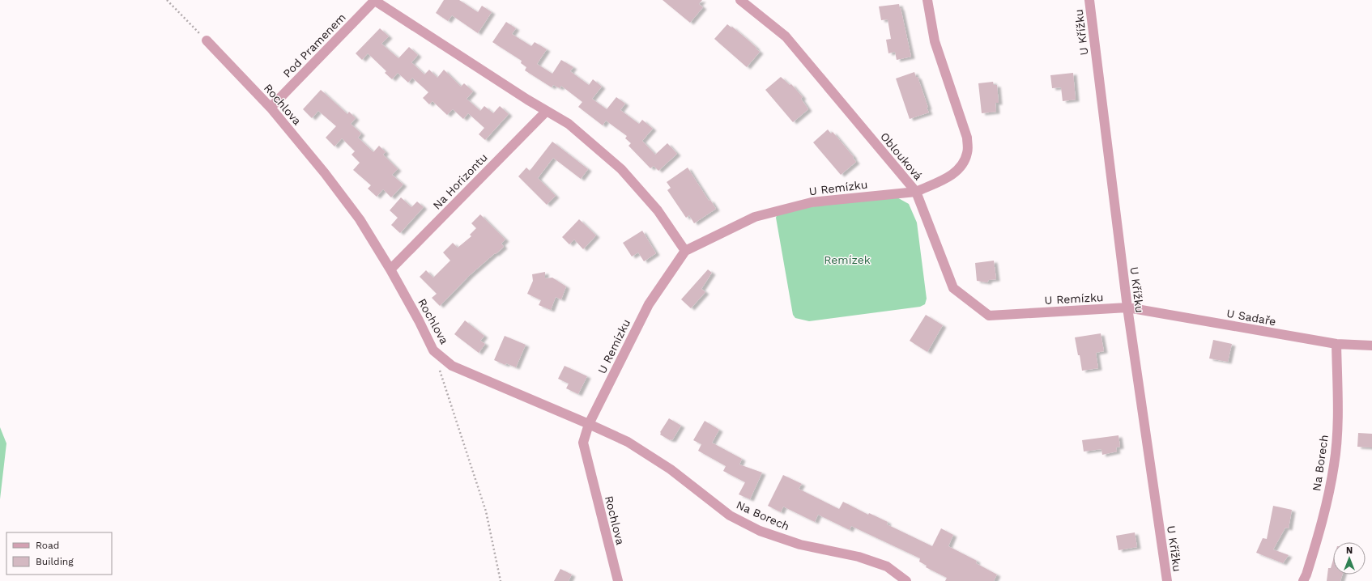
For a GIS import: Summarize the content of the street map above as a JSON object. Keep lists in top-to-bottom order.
{
  "streets": {
    "street": [
      "U Křížku",
      "Pod Pramenem",
      "Rochlova",
      "Oblouková",
      "Na Horizontu",
      "U Remízku",
      "U Sadaře",
      "Na Borech"
    ]
  },
  "crossings": [
    ["U Křížku", "U Remízku"],
    ["U Křížku", "U Sadaře"],
    ["Pod Pramenem", "Rochlova"],
    ["Rochlova", "Na Horizontu"],
    ["Rochlova", "U Remízku"],
    ["Rochlova", "Na Borech"],
    ["Oblouková", "U Remízku"],
    ["U Remízku", "U Sadaře"],
    ["U Remízku", "Na Borech"],
    ["U Sadaře", "Na Borech"]
  ],
  "parks": ["Remízek"],
  "legend": ["Road", "Building"],
  "north": "top"
}
